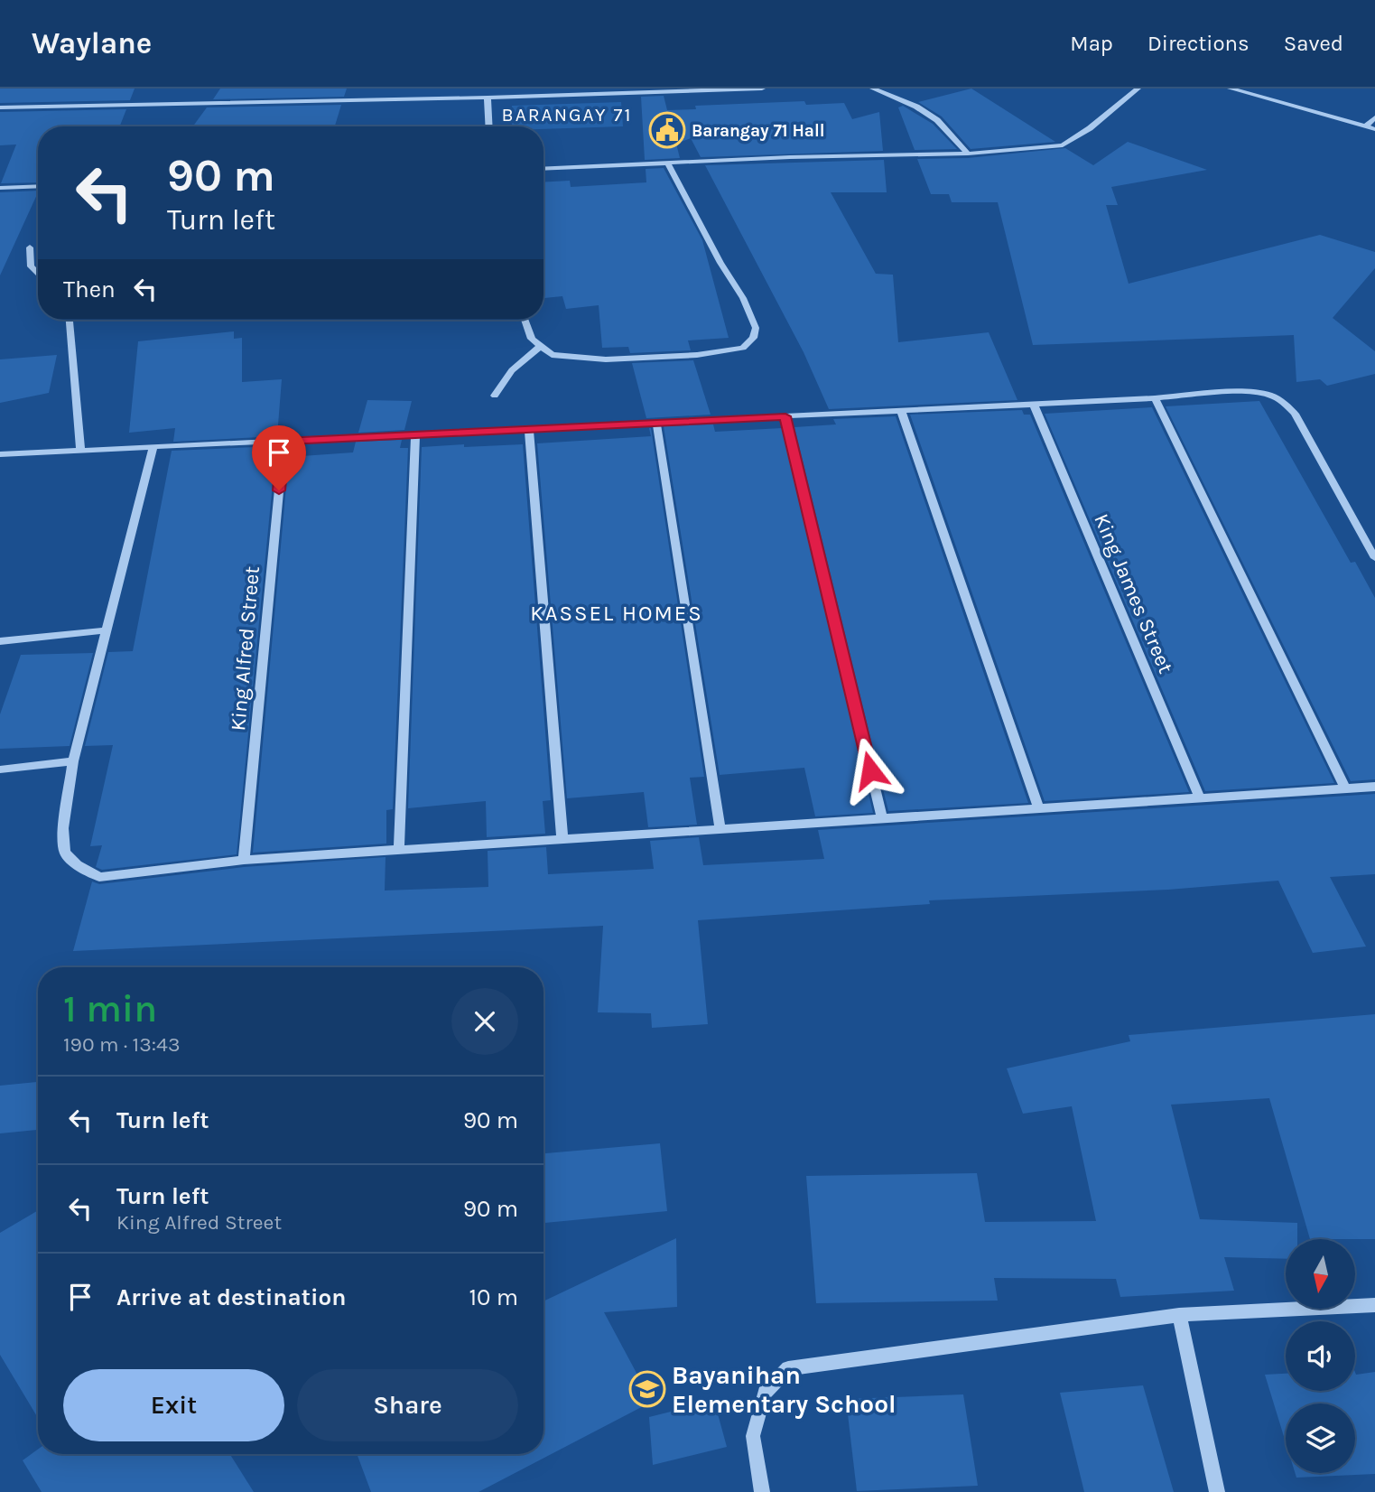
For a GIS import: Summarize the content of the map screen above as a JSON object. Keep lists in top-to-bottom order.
{
  "streets": {
    "street": ["King James Street", "King Alfred Street"]
  },
  "districts": ["BARANGAY 71", "KASSEL HOMES"],
  "places": {
    "public building": ["Barangay 71 Hall"],
    "school or university": ["Bayanihan Elementary School"]
  },
  "north": "bottom",
  "page": {
    "header": "Waylane",
    "nav": ["Map", "Directions", "Saved"],
    "turn": ["90 m", "Turn left"],
    "then": "Then",
    "heading": ["1 min", "190 m · 13:43"],
    "list": [
      {
        "name": "Turn left",
        "value": "90 m"
      },
      {
        "name": "Turn left",
        "note": "King Alfred Street",
        "value": "90 m"
      },
      {
        "name": "Arrive at destination",
        "value": "10 m"
      }
    ],
    "buttons": ["Exit", "Share"]
  }
}
